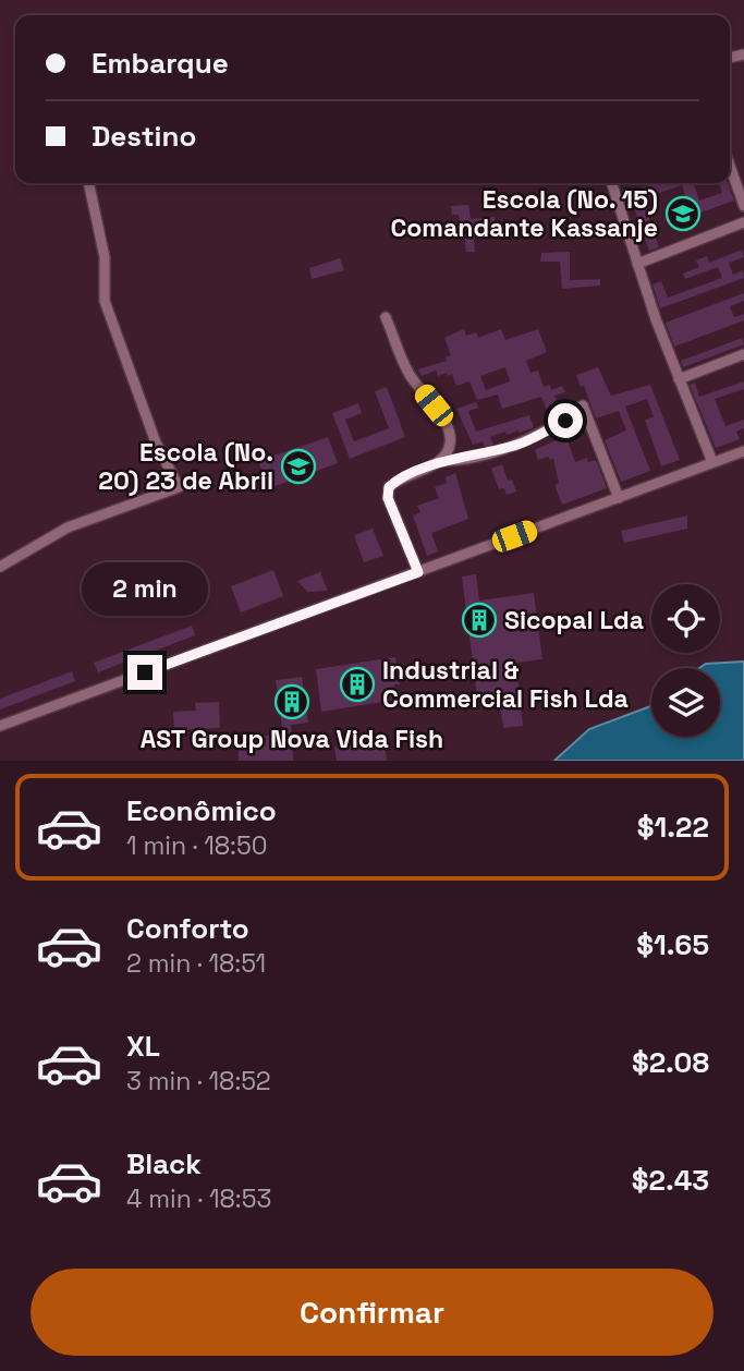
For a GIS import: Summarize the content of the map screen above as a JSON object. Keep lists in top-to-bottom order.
{
  "places": {
    "school or university": ["Escola (No. 15) Comandante Kassanje", "Escola (No. 20) 23 de Abril"],
    "building": ["Sicopal Lda", "Industrial & Commercial Fish Lda", "AST Group Nova Vida Fish"]
  },
  "page": {
    "banner": ["Embarque", "Destino"],
    "bubble": "2 min",
    "list": [
      {
        "name": "Econômico",
        "note": "1 min · 18:50",
        "value": "$1.22"
      },
      {
        "name": "Conforto",
        "note": "2 min · 18:51",
        "value": "$1.65"
      },
      {
        "name": "XL",
        "note": "3 min · 18:52",
        "value": "$2.08"
      },
      {
        "name": "Black",
        "note": "4 min · 18:53",
        "value": "$2.43"
      }
    ],
    "buttons": "Confirmar"
  }
}
